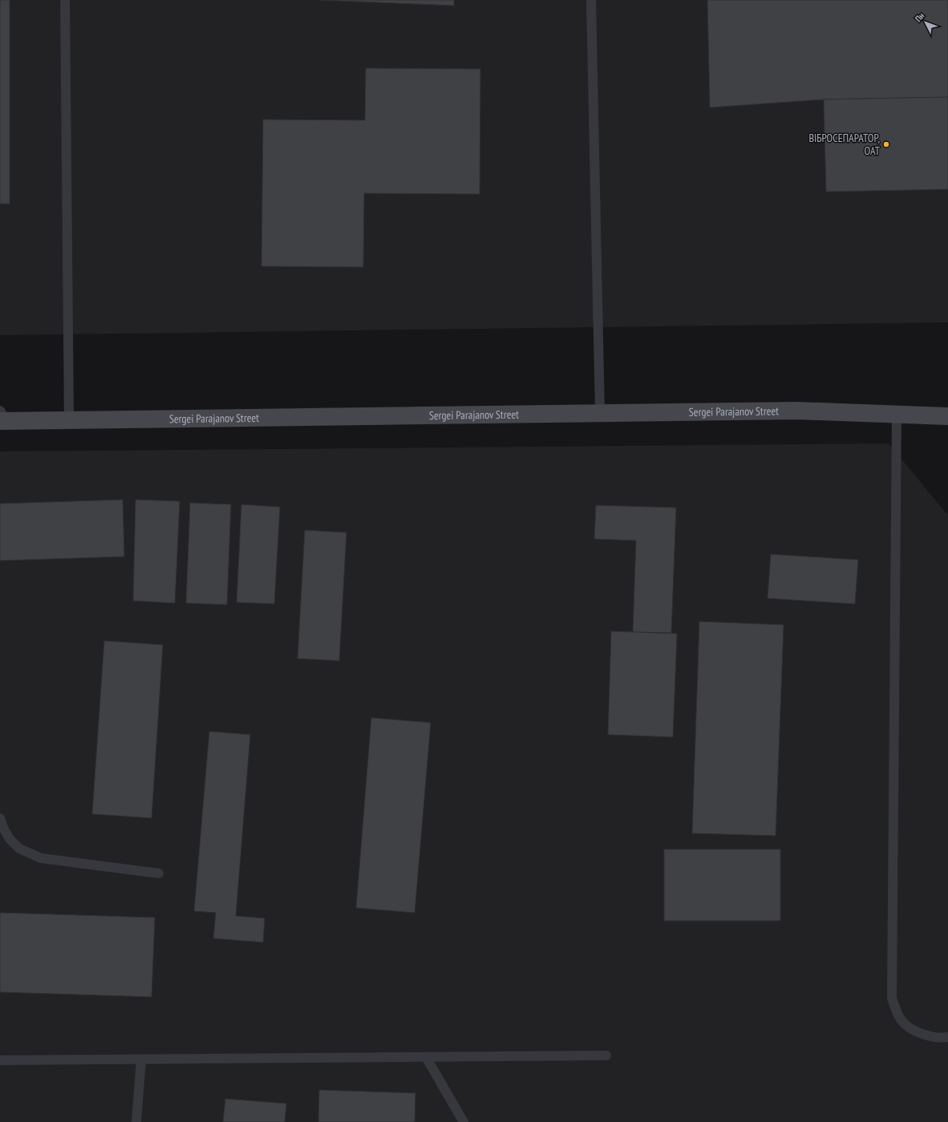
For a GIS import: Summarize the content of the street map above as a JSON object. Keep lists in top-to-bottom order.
{
  "streets": {
    "main road": ["Sergei Parajanov Street"]
  },
  "places": ["ВІБРОСЕПАРАТОР, ОАТ"],
  "north": "top left"
}
